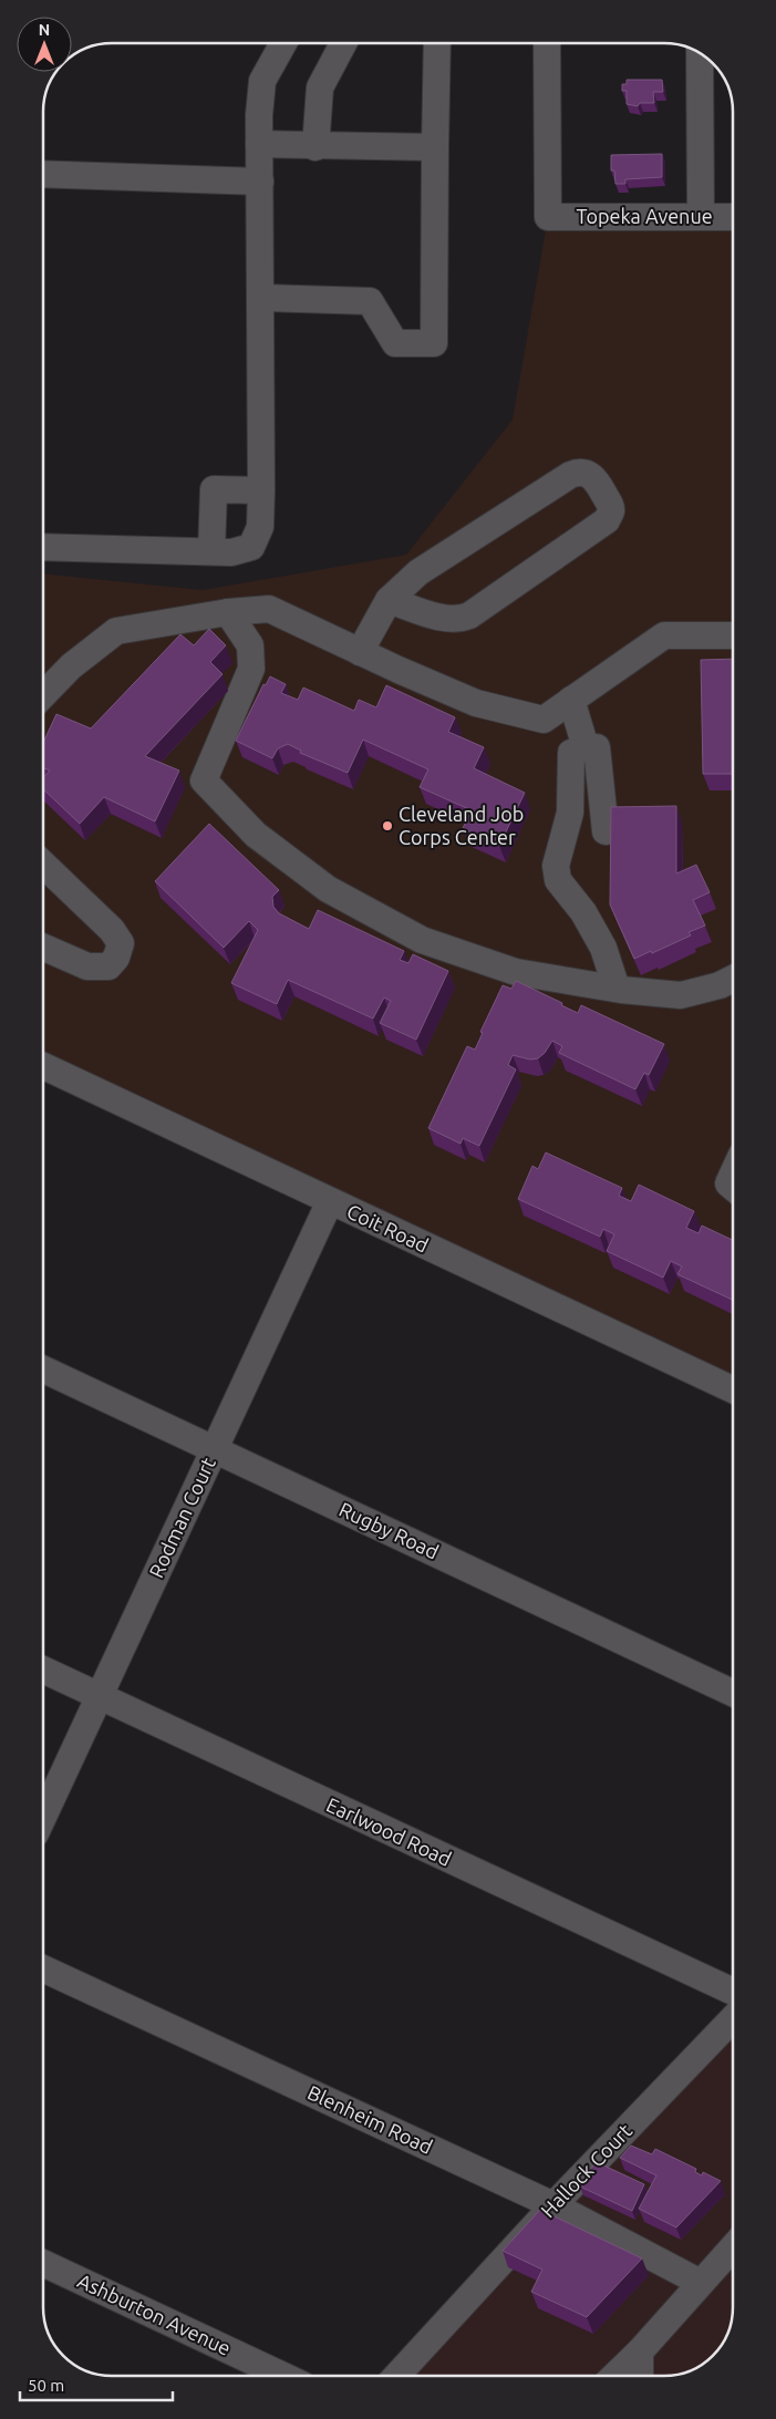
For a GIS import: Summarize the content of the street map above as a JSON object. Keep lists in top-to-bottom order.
{
  "streets": {
    "street": [
      "Topeka Avenue",
      "Coit Road",
      "Rodman Court",
      "Rugby Road",
      "Earlwood Road",
      "Blenheim Road",
      "Hallock Court",
      "Ashburton Avenue"
    ]
  },
  "crossings": [
    ["Coit Road", "Rodman Court"],
    ["Rodman Court", "Rugby Road"],
    ["Rodman Court", "Earlwood Road"],
    ["Blenheim Road", "Hallock Court"]
  ],
  "places": ["Cleveland Job Corps Center"],
  "scale_bar": "50 m",
  "north": "top"
}
